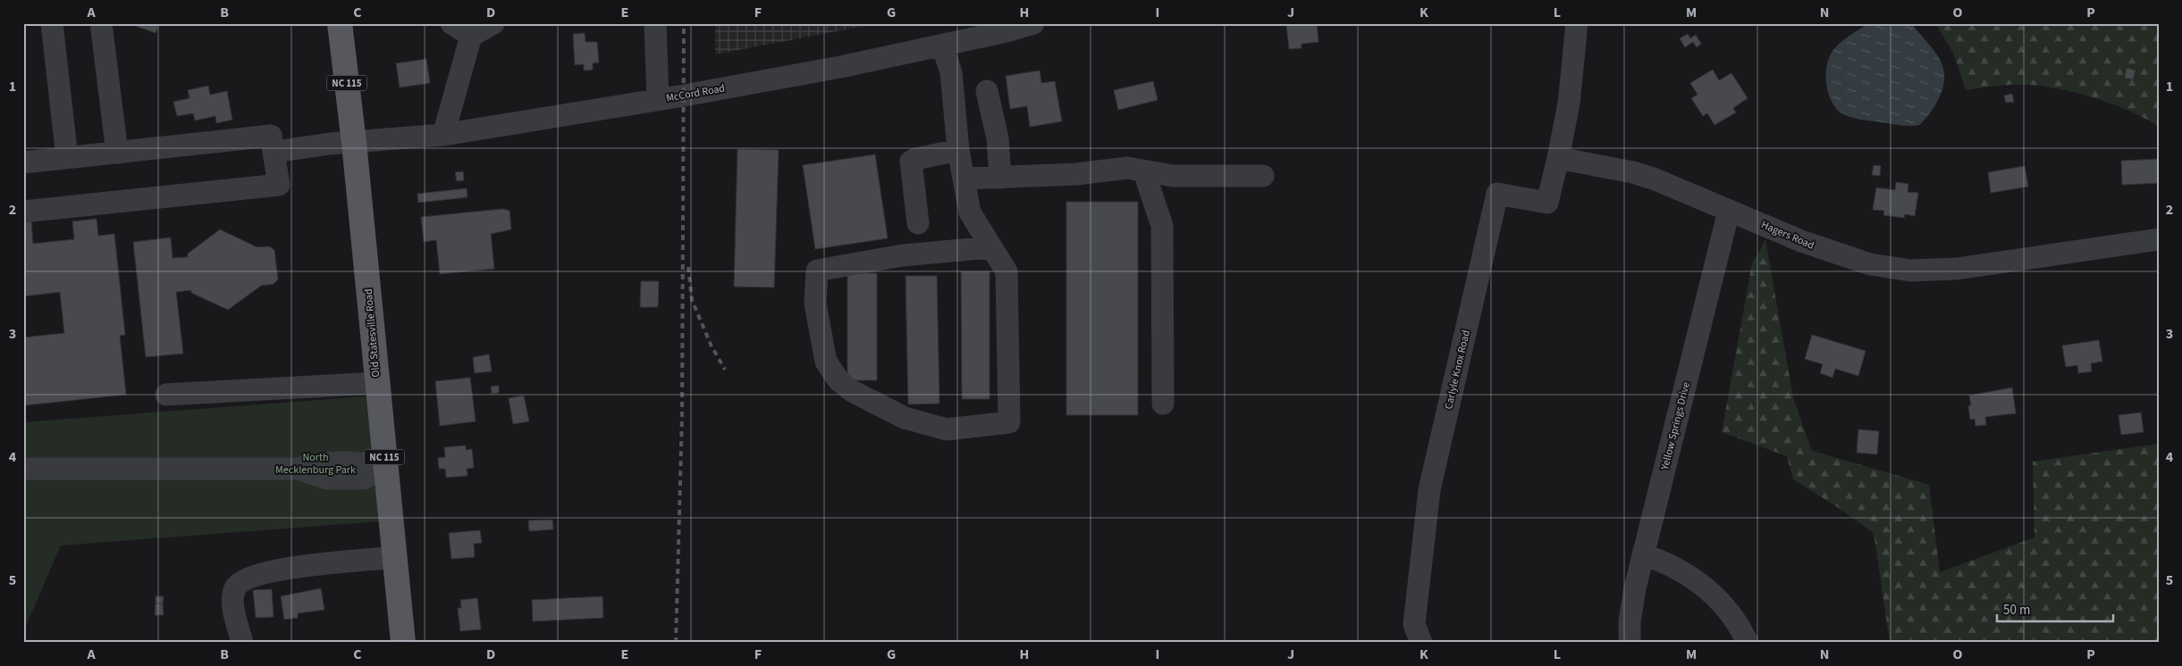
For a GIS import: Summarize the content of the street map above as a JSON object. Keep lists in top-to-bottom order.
{
  "streets": {
    "main road": ["NC 115", "Old Statesville Road"],
    "street": [
      "McCord Road",
      "Hagers Road",
      "Carlyle Knox Road",
      "Yellow Springs Drive"
    ]
  },
  "crossings": [
    ["McCord Road", "Old Statesville Road"],
    ["Hagers Road", "Carlyle Knox Road"],
    ["Hagers Road", "Yellow Springs Drive"]
  ],
  "parks": ["North Mecklenburg Park"],
  "scale_bar": "50 m",
  "grid": {
    "columns": [
      "A",
      "B",
      "C",
      "D",
      "E",
      "F",
      "G",
      "H",
      "I",
      "J",
      "K",
      "L",
      "M",
      "N",
      "O",
      "P"
    ],
    "rows": [
      "1",
      "2",
      "3",
      "4",
      "5"
    ]
  }
}
